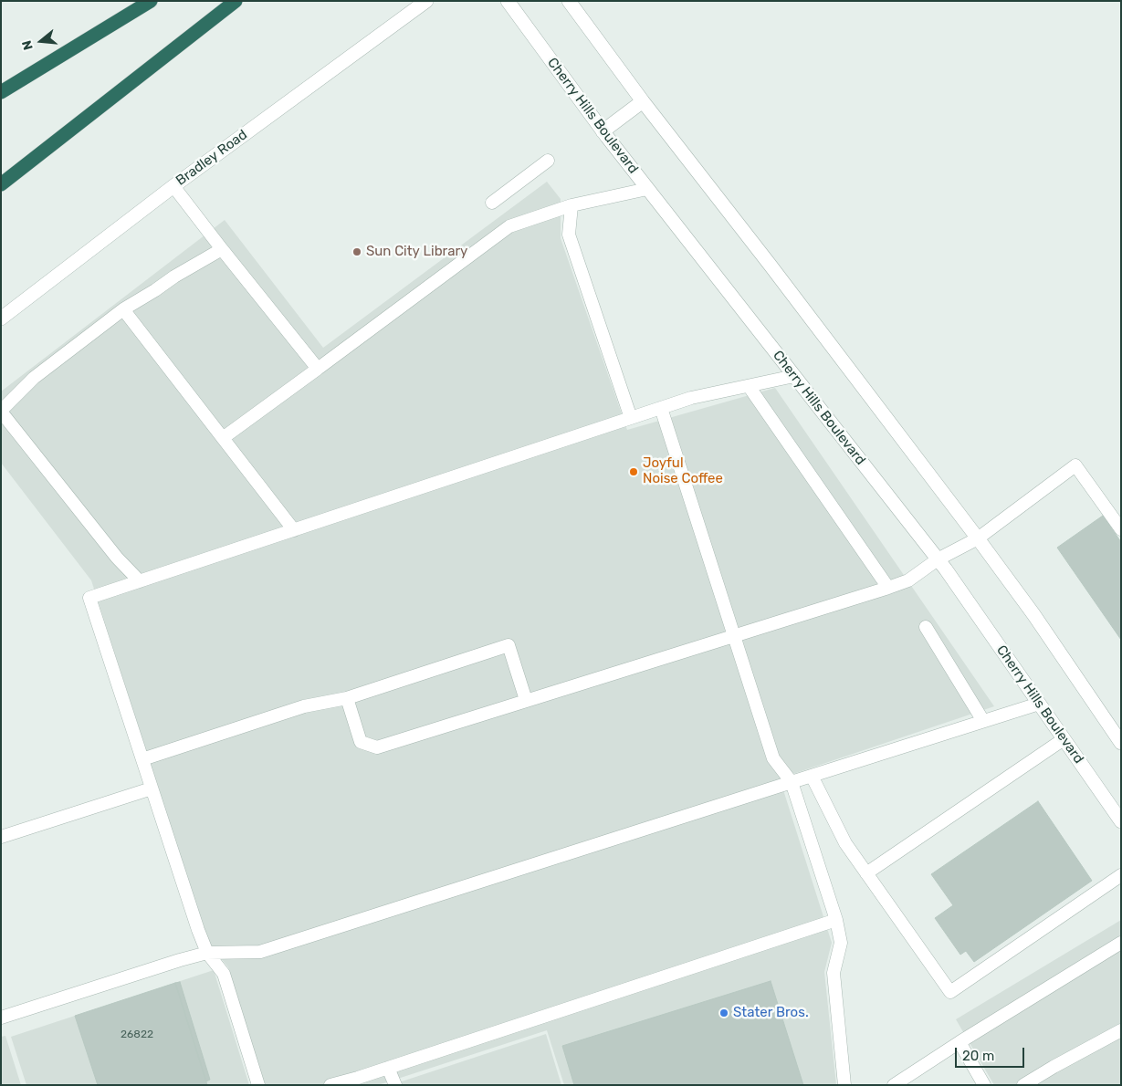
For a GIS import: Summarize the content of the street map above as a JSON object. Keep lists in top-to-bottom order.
{
  "streets": {
    "street": ["Cherry Hills Boulevard", "Bradley Road"]
  },
  "places": ["Sun City Library", "Joyful Noise Coffee", "Stater Bros."],
  "house_numbers": ["26822"],
  "scale_bar": "20 m",
  "north": "left"
}
